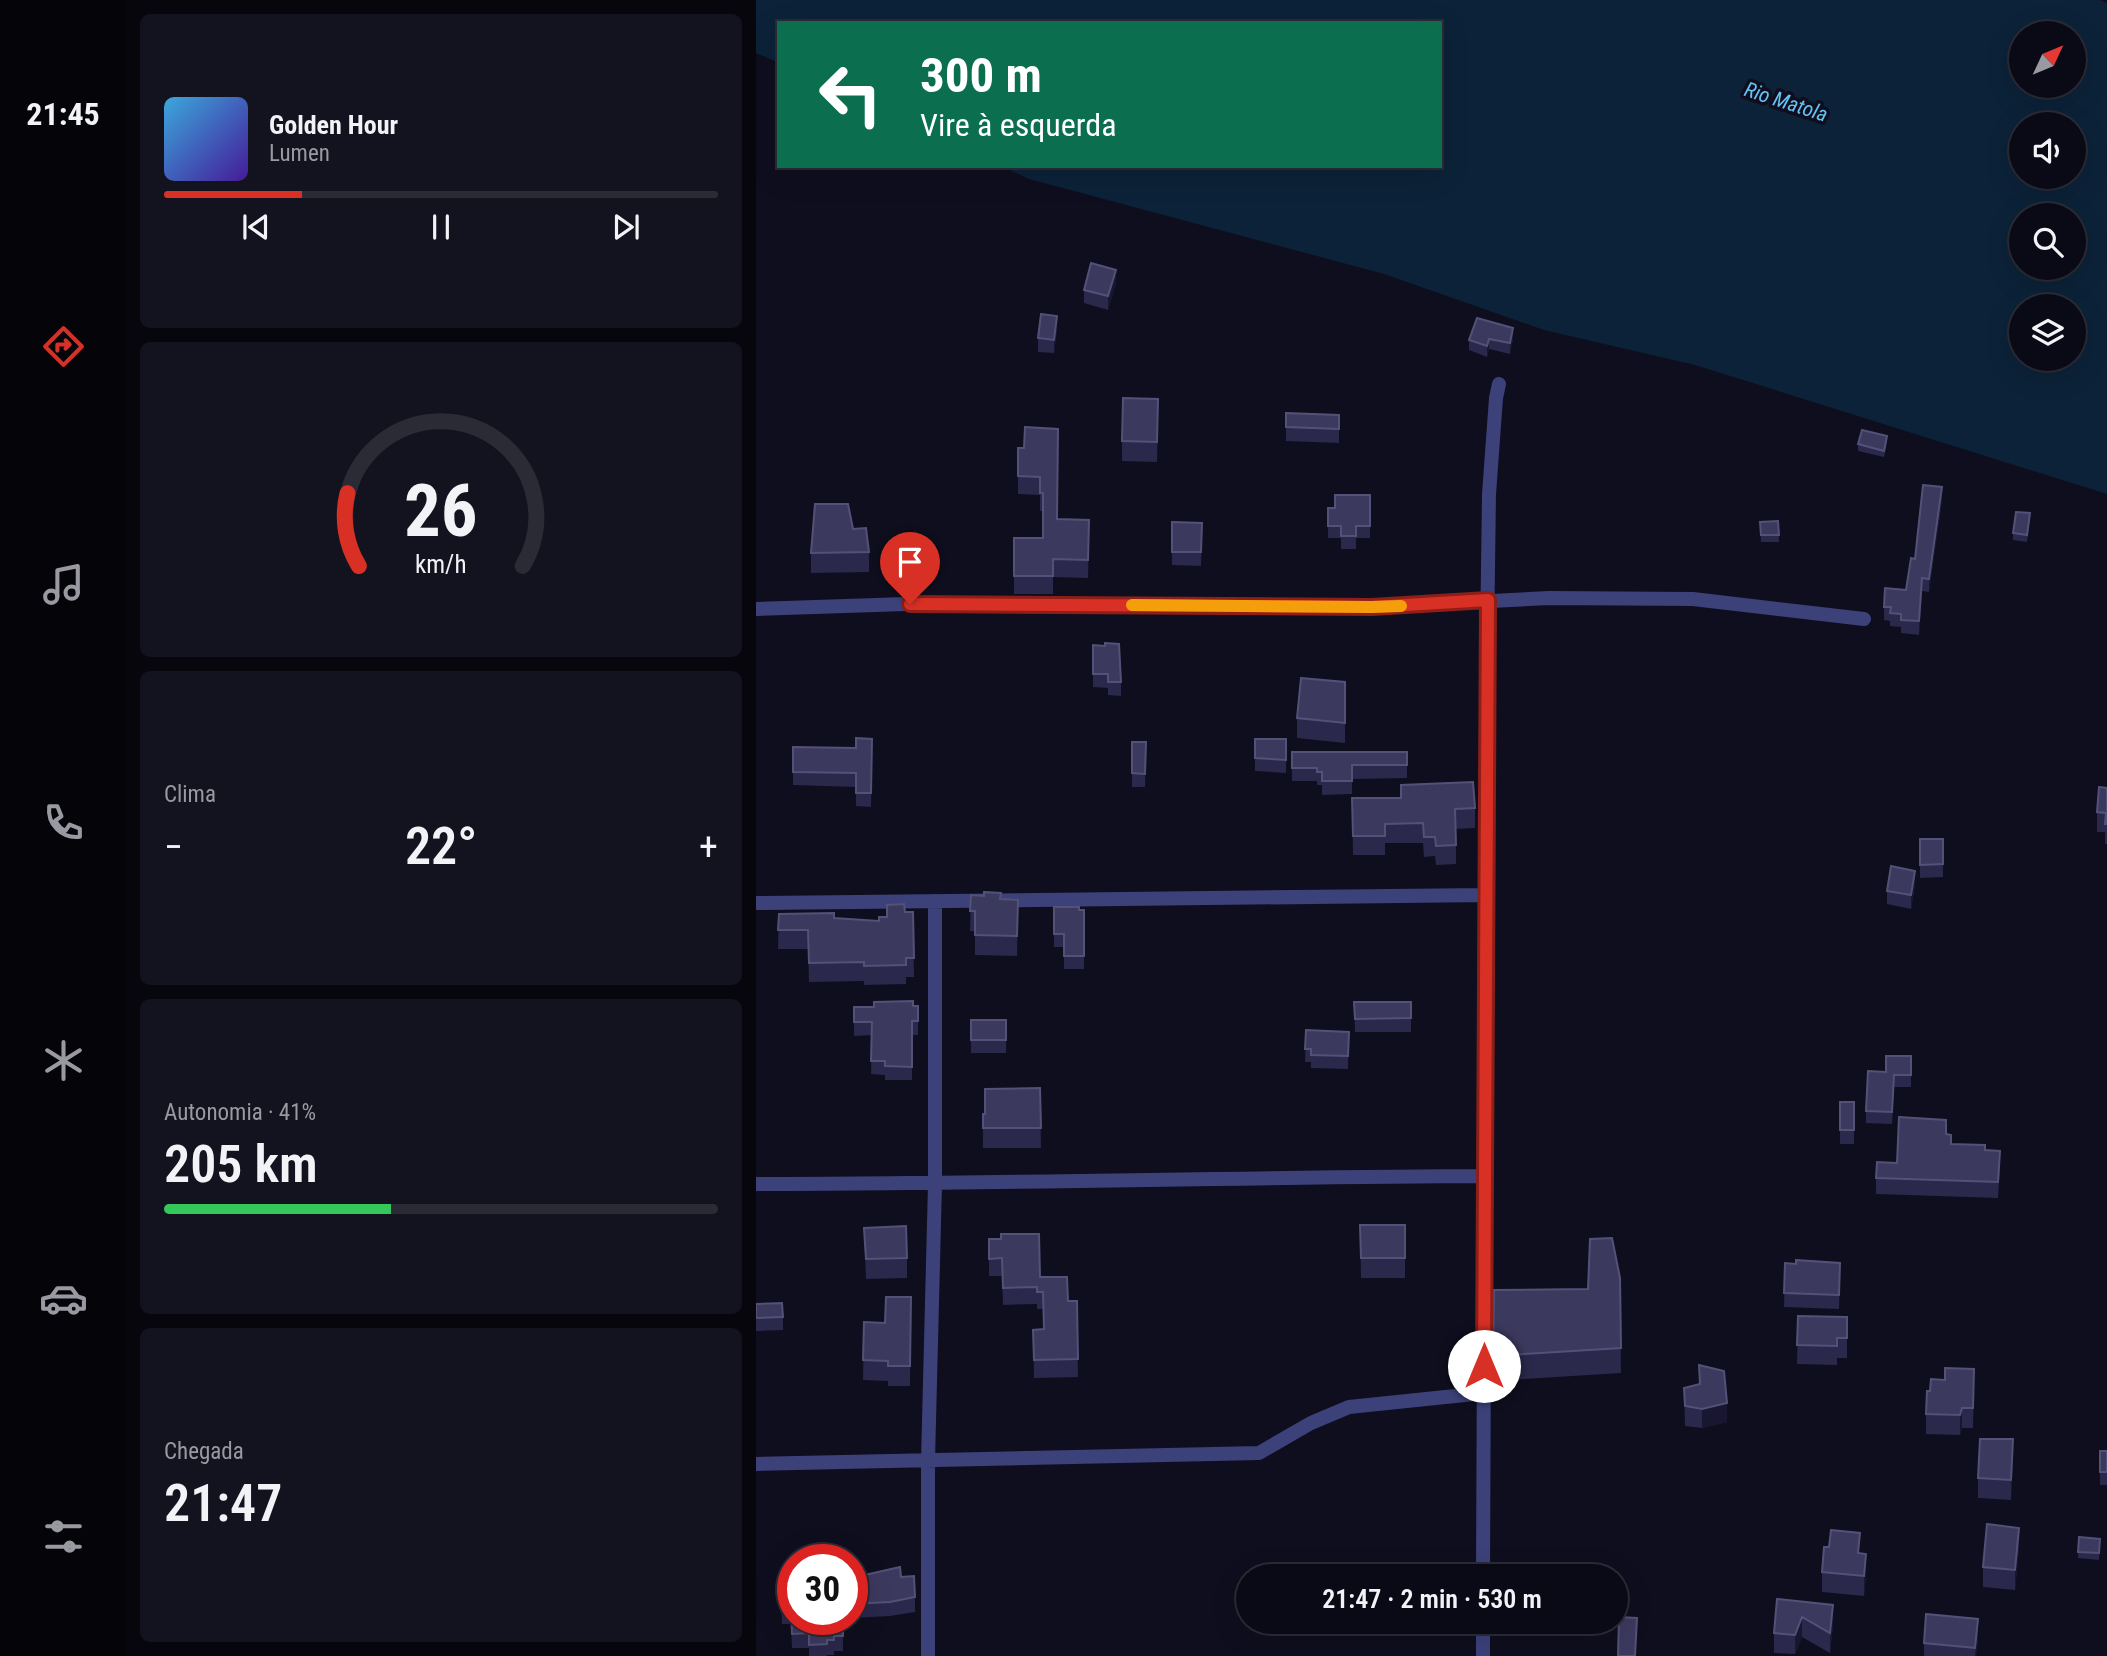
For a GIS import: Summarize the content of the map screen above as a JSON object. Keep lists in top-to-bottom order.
{
  "water": ["Rio Matola"],
  "north": "top right",
  "page": {
    "tabs": "21:45",
    "turn": ["300 m", "Vire à esquerda"],
    "song": ["Golden Hour", "Lumen"],
    "tile": [
      "Clima",
      ["Autonomia · 41%", "205 km"],
      ["Chegada", "21:47"]
    ],
    "heat": ["−", "22°", "+"],
    "limit": "30",
    "trip": "21:47 · 2 min · 530 m",
    "gauge": ["26", "km/h"]
  }
}
